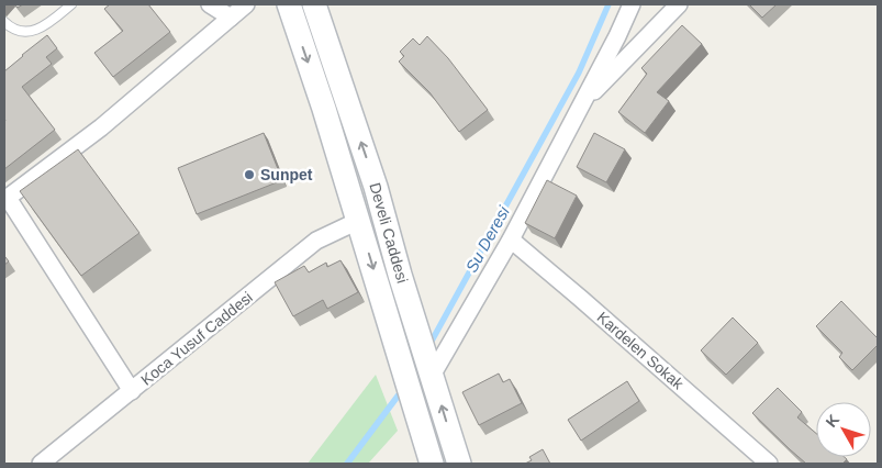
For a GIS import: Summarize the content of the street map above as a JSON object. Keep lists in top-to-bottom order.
{
  "streets": {
    "main road": ["Develi Caddesi"],
    "street": ["Koca Yusuf Caddesi", "Kardelen Sokak"]
  },
  "crossings": [
    ["Develi Caddesi", "Koca Yusuf Caddesi"]
  ],
  "water": ["Su Deresi"],
  "places": ["Sunpet"],
  "north": "top left"
}
